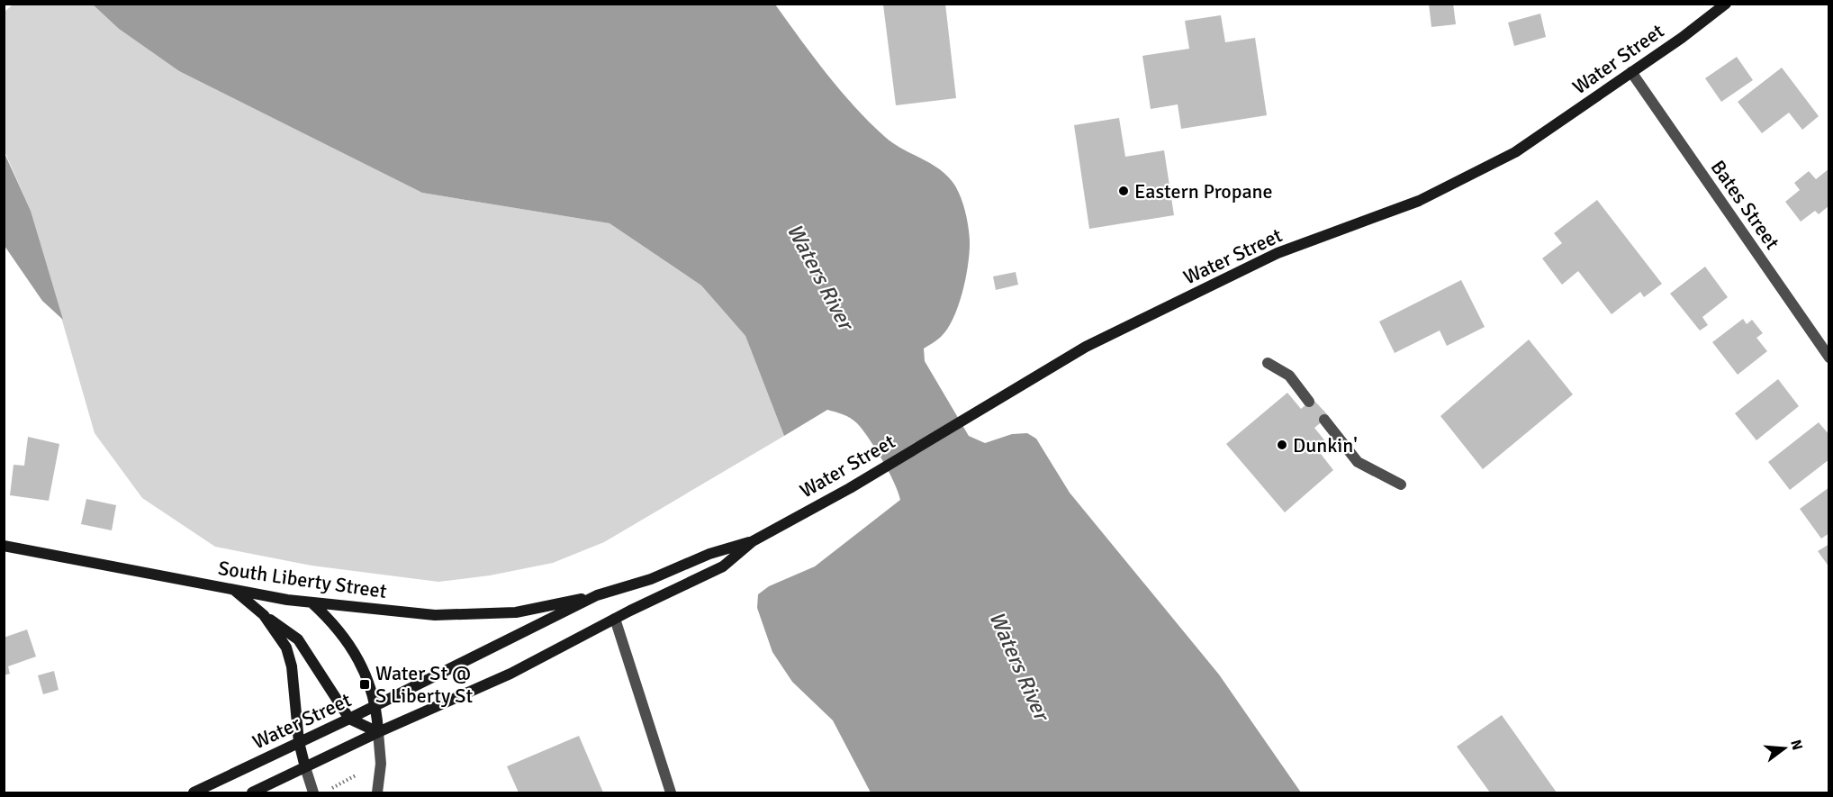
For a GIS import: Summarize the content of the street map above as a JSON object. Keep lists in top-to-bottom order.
{
  "streets": {
    "main road": ["Water Street", "South Liberty Street"],
    "street": ["Bates Street"]
  },
  "crossings": [
    ["Water Street", "Bates Street"],
    ["Water Street", "South Liberty Street"]
  ],
  "water": ["Waters River"],
  "places": {
    "other": ["Eastern Propane", "Dunkin'"],
    "transit": ["Water St @ S Liberty St"]
  },
  "north": "right"
}
